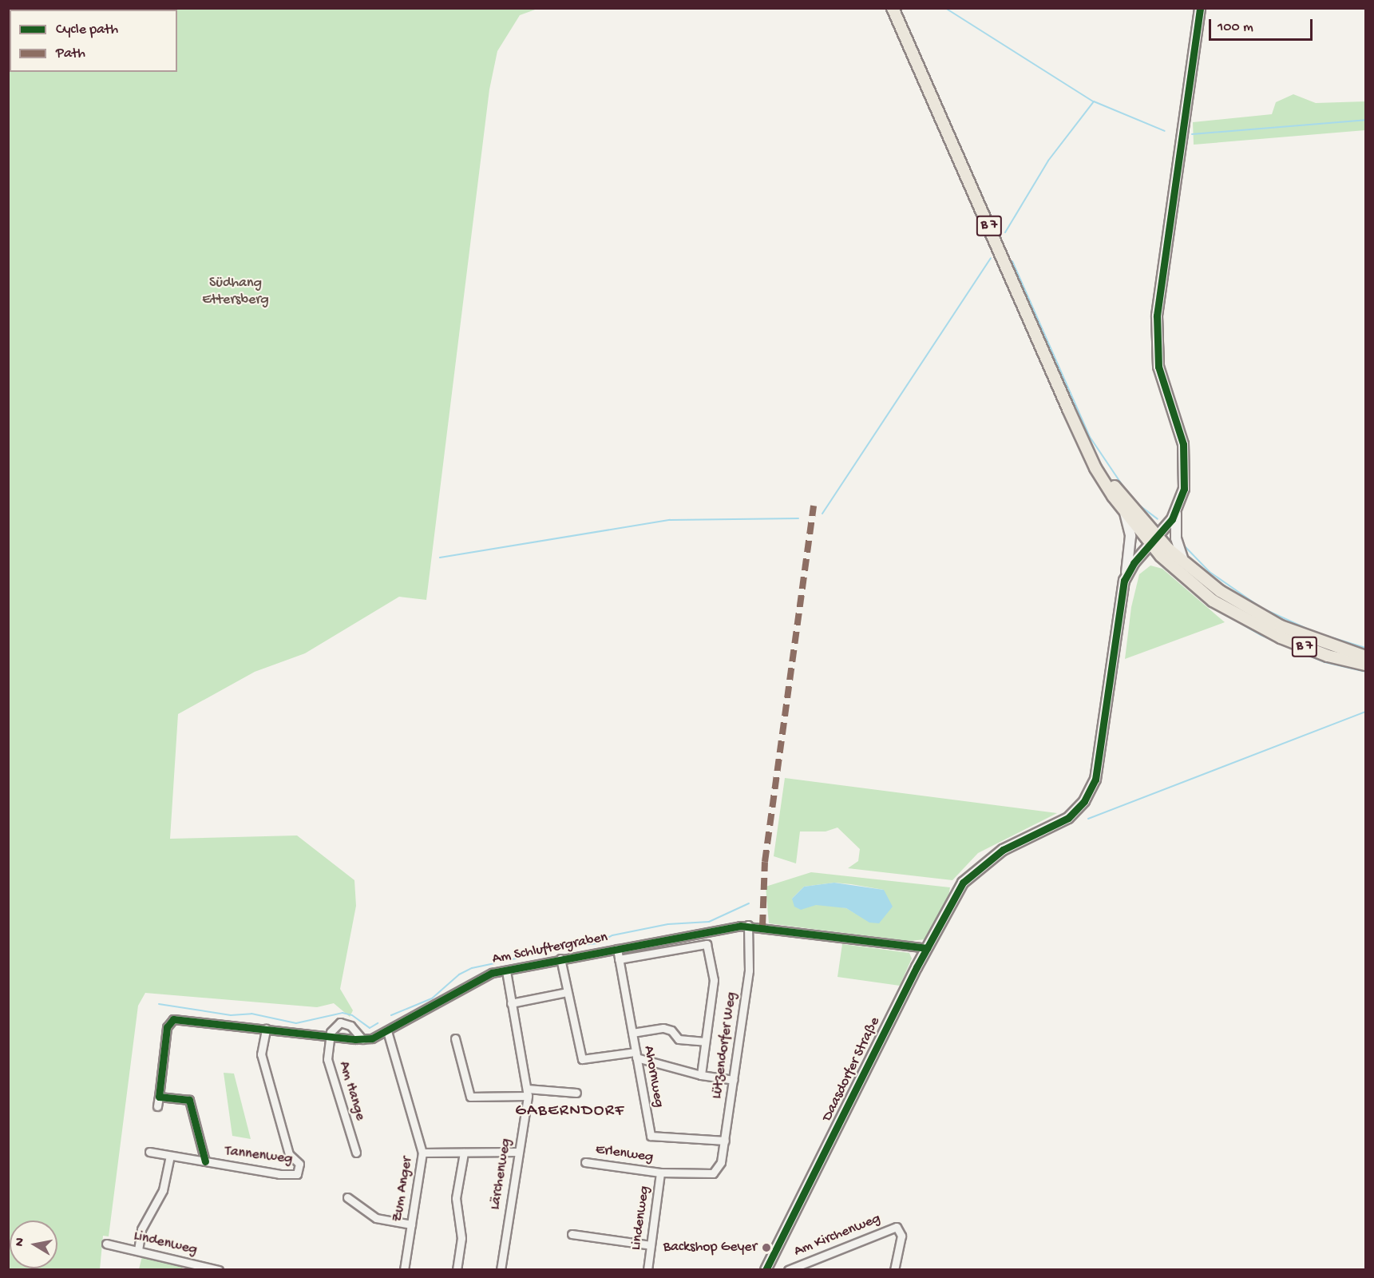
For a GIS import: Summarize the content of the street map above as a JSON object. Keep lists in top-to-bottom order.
{
  "streets": {
    "main road": ["B 7"],
    "street": [
      "Am Schluftergraben",
      "Lützendorfer Weg",
      "Daasdorfer Straße",
      "Ahornweg",
      "Am Hange",
      "Erlenweg",
      "Tannenweg",
      "Lärchenweg",
      "Zum Anger",
      "Lindenweg",
      "Am Kirchenweg"
    ]
  },
  "crossings": [
    ["Am Schluftergraben", "Lützendorfer Weg"],
    ["Am Schluftergraben", "Daasdorfer Straße"],
    ["Am Schluftergraben", "Ahornweg"],
    ["Am Schluftergraben", "Am Hange"],
    ["Am Schluftergraben", "Tannenweg"],
    ["Am Schluftergraben", "Lärchenweg"],
    ["Am Schluftergraben", "Zum Anger"],
    ["Lützendorfer Weg", "Ahornweg"],
    ["Lützendorfer Weg", "Lindenweg"],
    ["Erlenweg", "Lindenweg"]
  ],
  "districts": ["GABERNDORF"],
  "parks": ["Südhang Ettersberg"],
  "places": ["Backshop Geyer"],
  "legend": ["Cycle path", "Path"],
  "scale_bar": "100 m",
  "north": "left"
}
